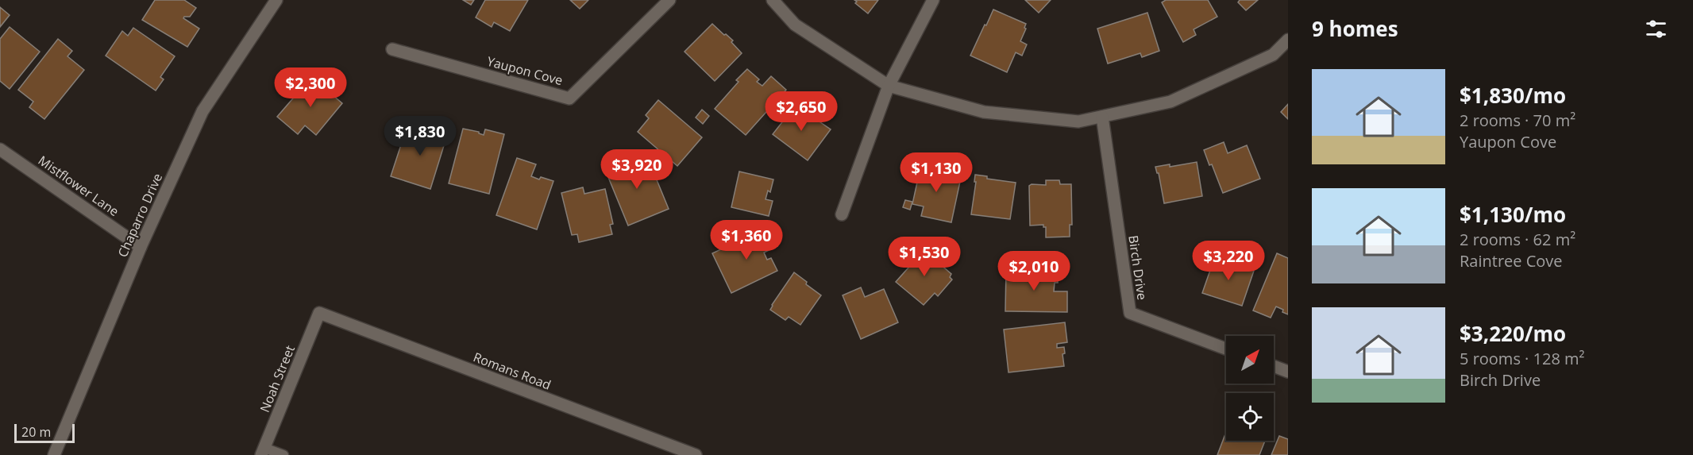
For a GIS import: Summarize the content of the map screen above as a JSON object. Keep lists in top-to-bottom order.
{
  "streets": {
    "street": [
      "Yaupon Cove",
      "Mistflower Lane",
      "Chaparro Drive",
      "Birch Drive",
      "Romans Road",
      "Noah Street"
    ]
  },
  "crossings": [
    ["Mistflower Lane", "Chaparro Drive"],
    ["Romans Road", "Noah Street"]
  ],
  "scale_bar": "20 m",
  "north": "top right",
  "page": {
    "heading": "9 homes",
    "list": [
      {
        "name": "$1,830/mo",
        "note": "2 rooms · 70 m² · Yaupon Cove"
      },
      {
        "name": "$1,130/mo",
        "note": "2 rooms · 62 m² · Raintree Cove"
      },
      {
        "name": "$3,220/mo",
        "note": "5 rooms · 128 m² · Birch Drive"
      }
    ],
    "price": [
      "$2,300",
      "$2,650",
      "$1,830",
      "$3,920",
      "$1,130",
      "$1,360",
      "$1,530",
      "$3,220",
      "$2,010"
    ],
    "scale": "20 m"
  }
}
